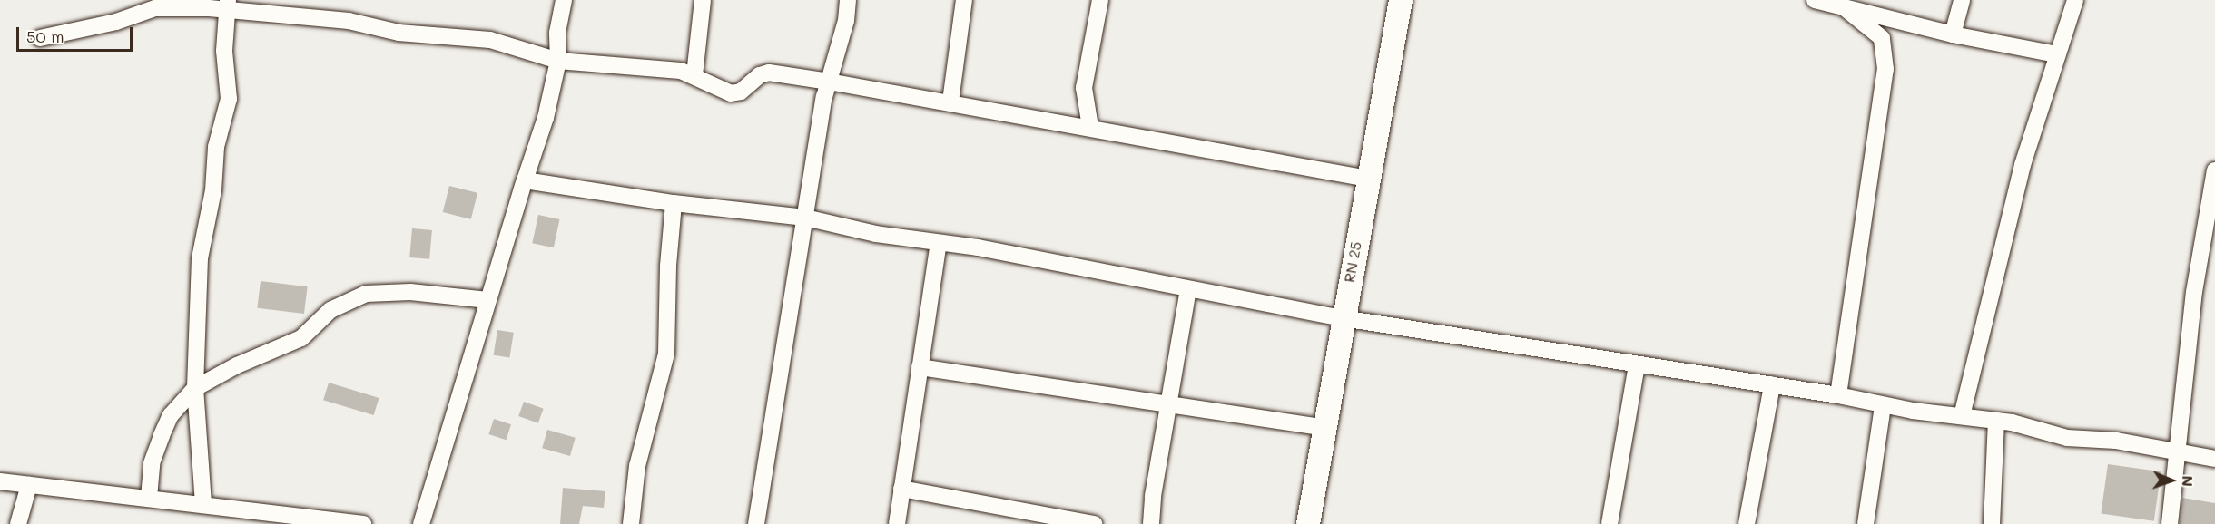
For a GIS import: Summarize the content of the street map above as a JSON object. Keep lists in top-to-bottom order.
{
  "streets": {
    "main road": ["RN 25"]
  },
  "scale_bar": "50 m",
  "north": "right"
}
